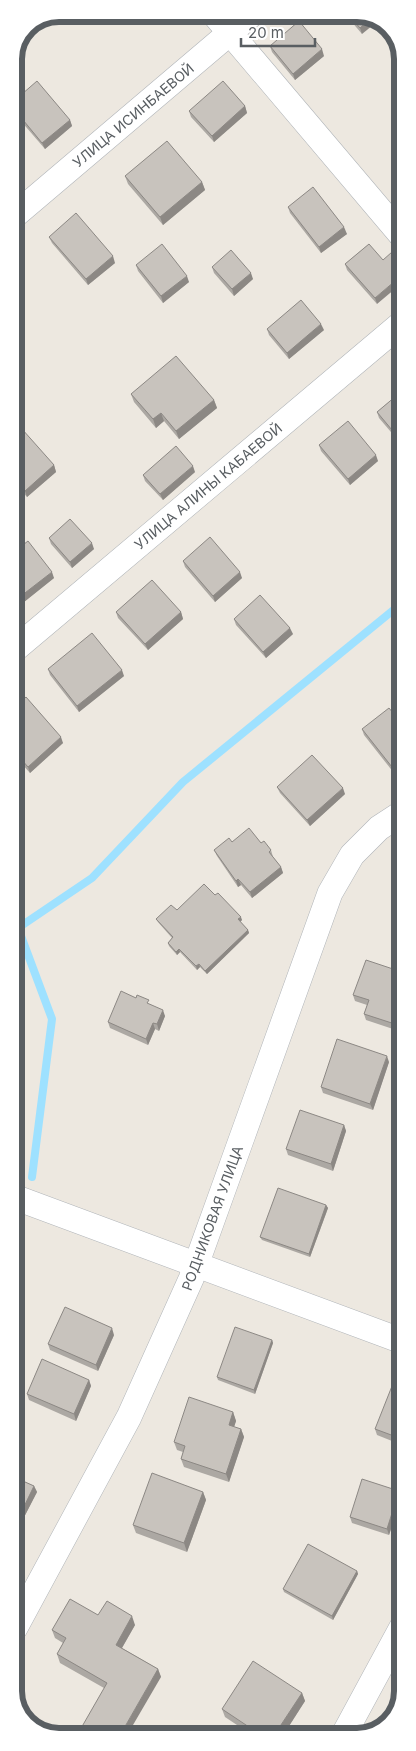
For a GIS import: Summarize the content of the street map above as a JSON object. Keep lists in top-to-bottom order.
{
  "streets": {
    "street": ["УЛИЦА ИСИНБАЕВОЙ", "УЛИЦА АЛИНЫ КАБАЕВОЙ", "РОДНИКОВАЯ УЛИЦА"]
  },
  "scale_bar": "20 m"
}
